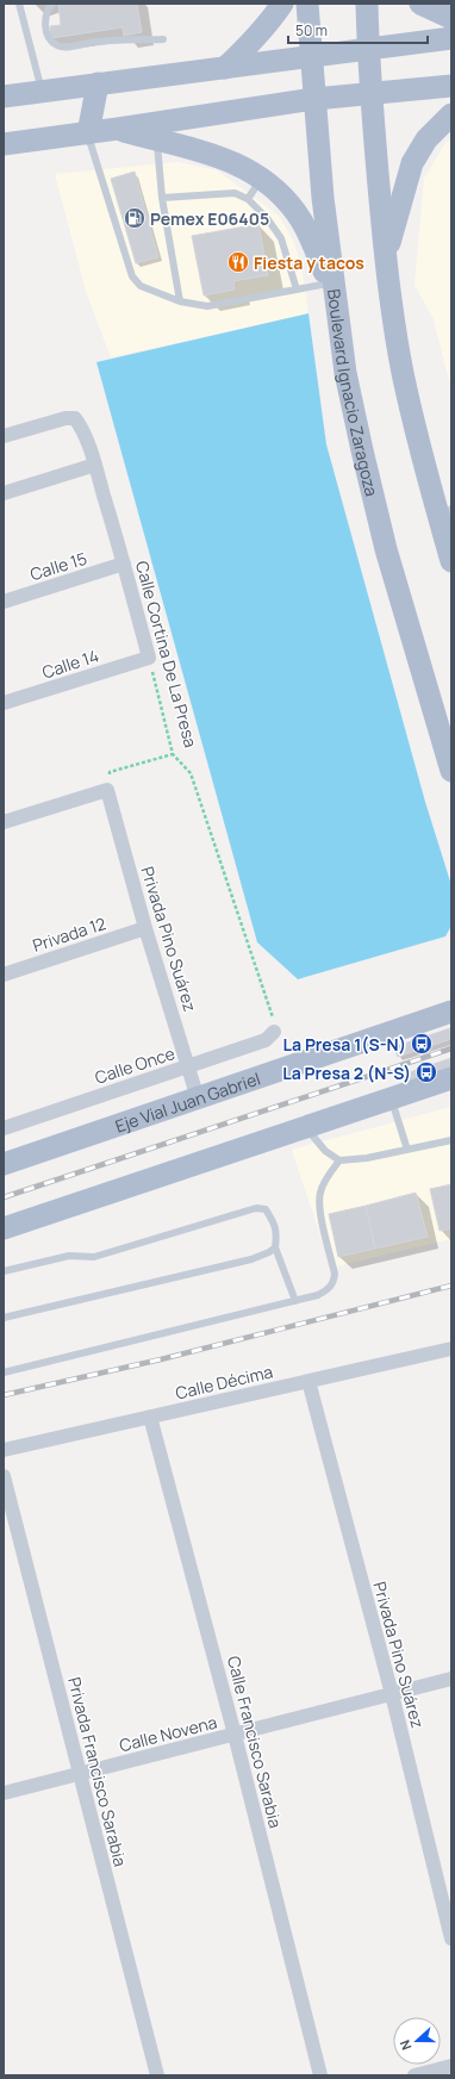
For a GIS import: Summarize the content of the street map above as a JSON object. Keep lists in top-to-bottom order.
{
  "streets": {
    "main road": ["Boulevard Ignacio Zaragoza", "Eje Vial Juan Gabriel"],
    "street": [
      "Calle 15",
      "Calle Cortina De La Presa",
      "Calle 14",
      "Privada 12",
      "Privada Pino Suárez",
      "Calle Once",
      "Calle Décima",
      "Calle Novena",
      "Calle Francisco Sarabia",
      "Privada Francisco Sarabia"
    ]
  },
  "crossings": [
    ["Calle 15", "Calle Cortina De La Presa"],
    ["Calle Cortina De La Presa", "Calle 14"],
    ["Calle Cortina De La Presa", "Calle Once"],
    ["Privada 12", "Privada Pino Suárez"],
    ["Privada Pino Suárez", "Calle Once"],
    ["Privada Pino Suárez", "Eje Vial Juan Gabriel"],
    ["Privada Pino Suárez", "Calle Décima"],
    ["Privada Pino Suárez", "Calle Novena"],
    ["Calle Décima", "Calle Francisco Sarabia"],
    ["Calle Novena", "Calle Francisco Sarabia"],
    ["Calle Novena", "Privada Francisco Sarabia"]
  ],
  "places": {
    "fuel station": ["Pemex E06405"],
    "restaurant": ["Fiesta y tacos"],
    "bus stop": ["La Presa 1(S-N)", "La Presa 2 (N-S)"]
  },
  "scale_bar": "50 m",
  "north": "left"
}
